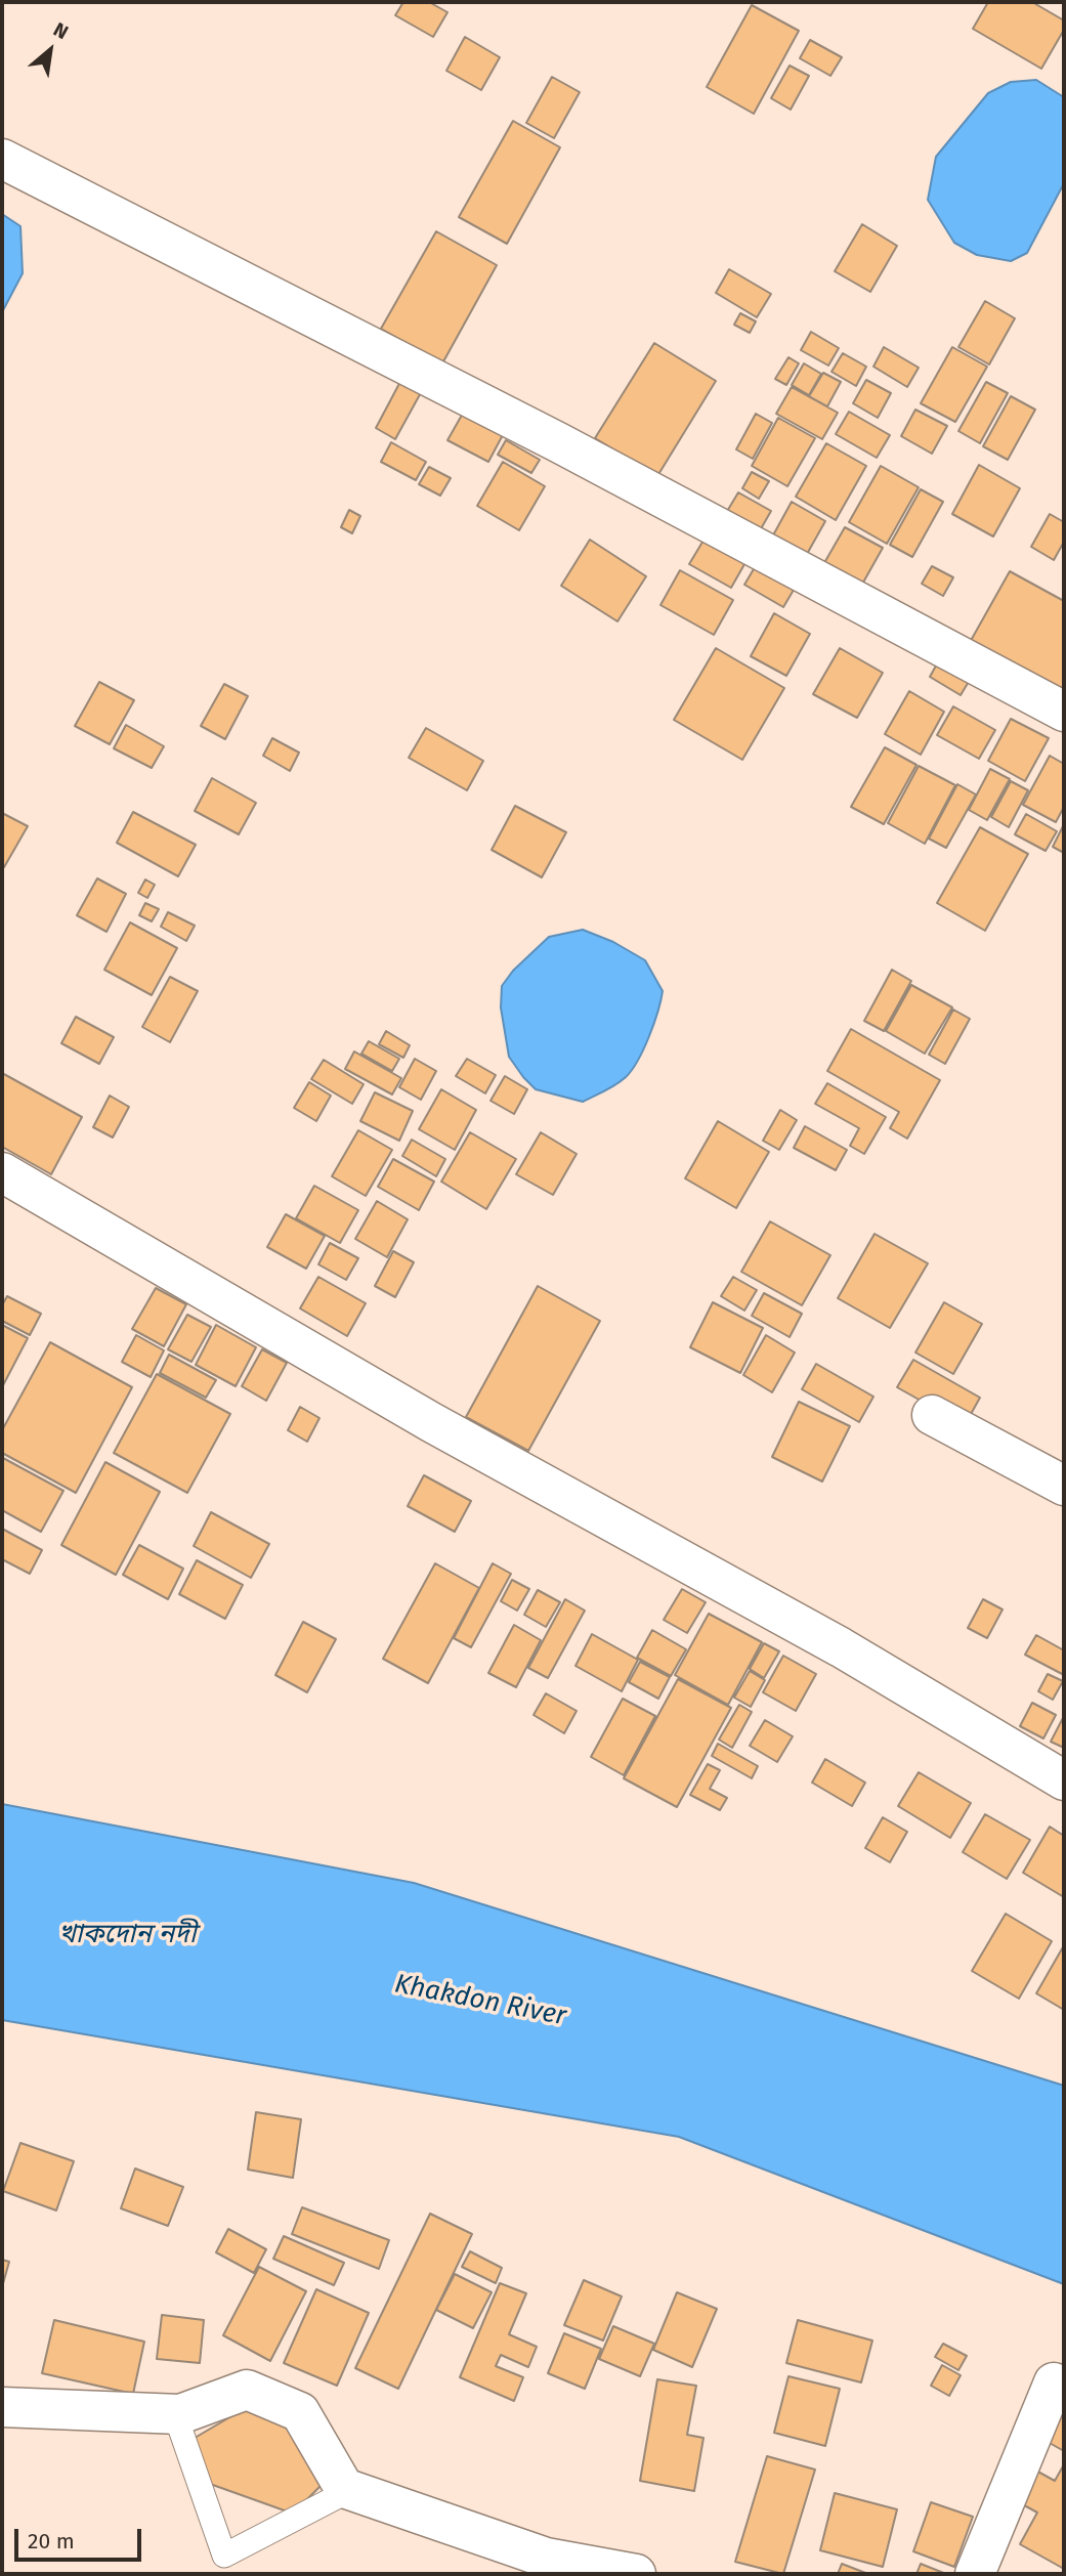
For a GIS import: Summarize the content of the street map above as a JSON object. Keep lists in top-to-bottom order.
{
  "water": ["খাকদোন নদী", "Khakdon River"],
  "scale_bar": "20 m",
  "north": "top right"
}
